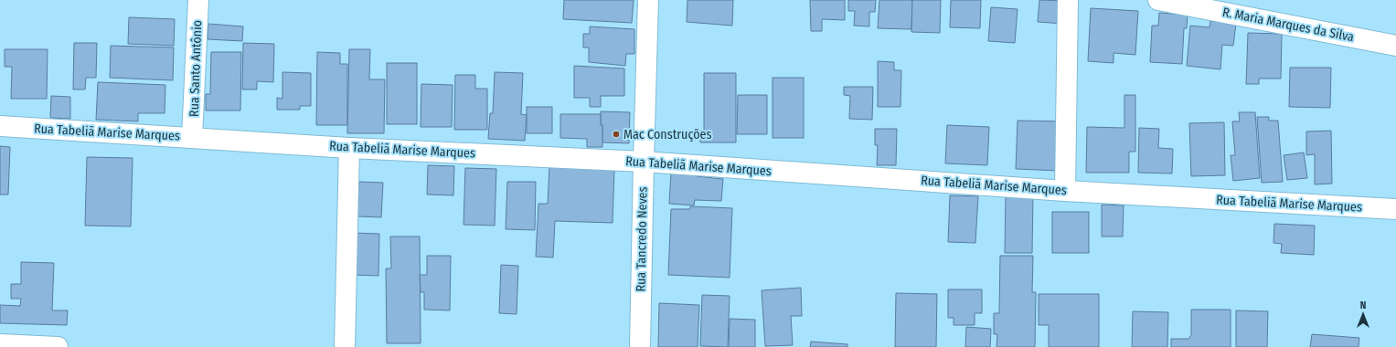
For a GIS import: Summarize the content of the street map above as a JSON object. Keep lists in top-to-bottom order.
{
  "streets": {
    "street": [
      "R. Maria Marques da Silva",
      "Rua Santo Antônio",
      "Rua Tabeliã Marise Marques",
      "Rua Tancredo Neves"
    ]
  },
  "crossings": [
    ["Rua Santo Antônio", "Rua Tabeliã Marise Marques"],
    ["Rua Tabeliã Marise Marques", "Rua Tancredo Neves"]
  ],
  "places": ["Mac Construções"],
  "north": "top"
}
